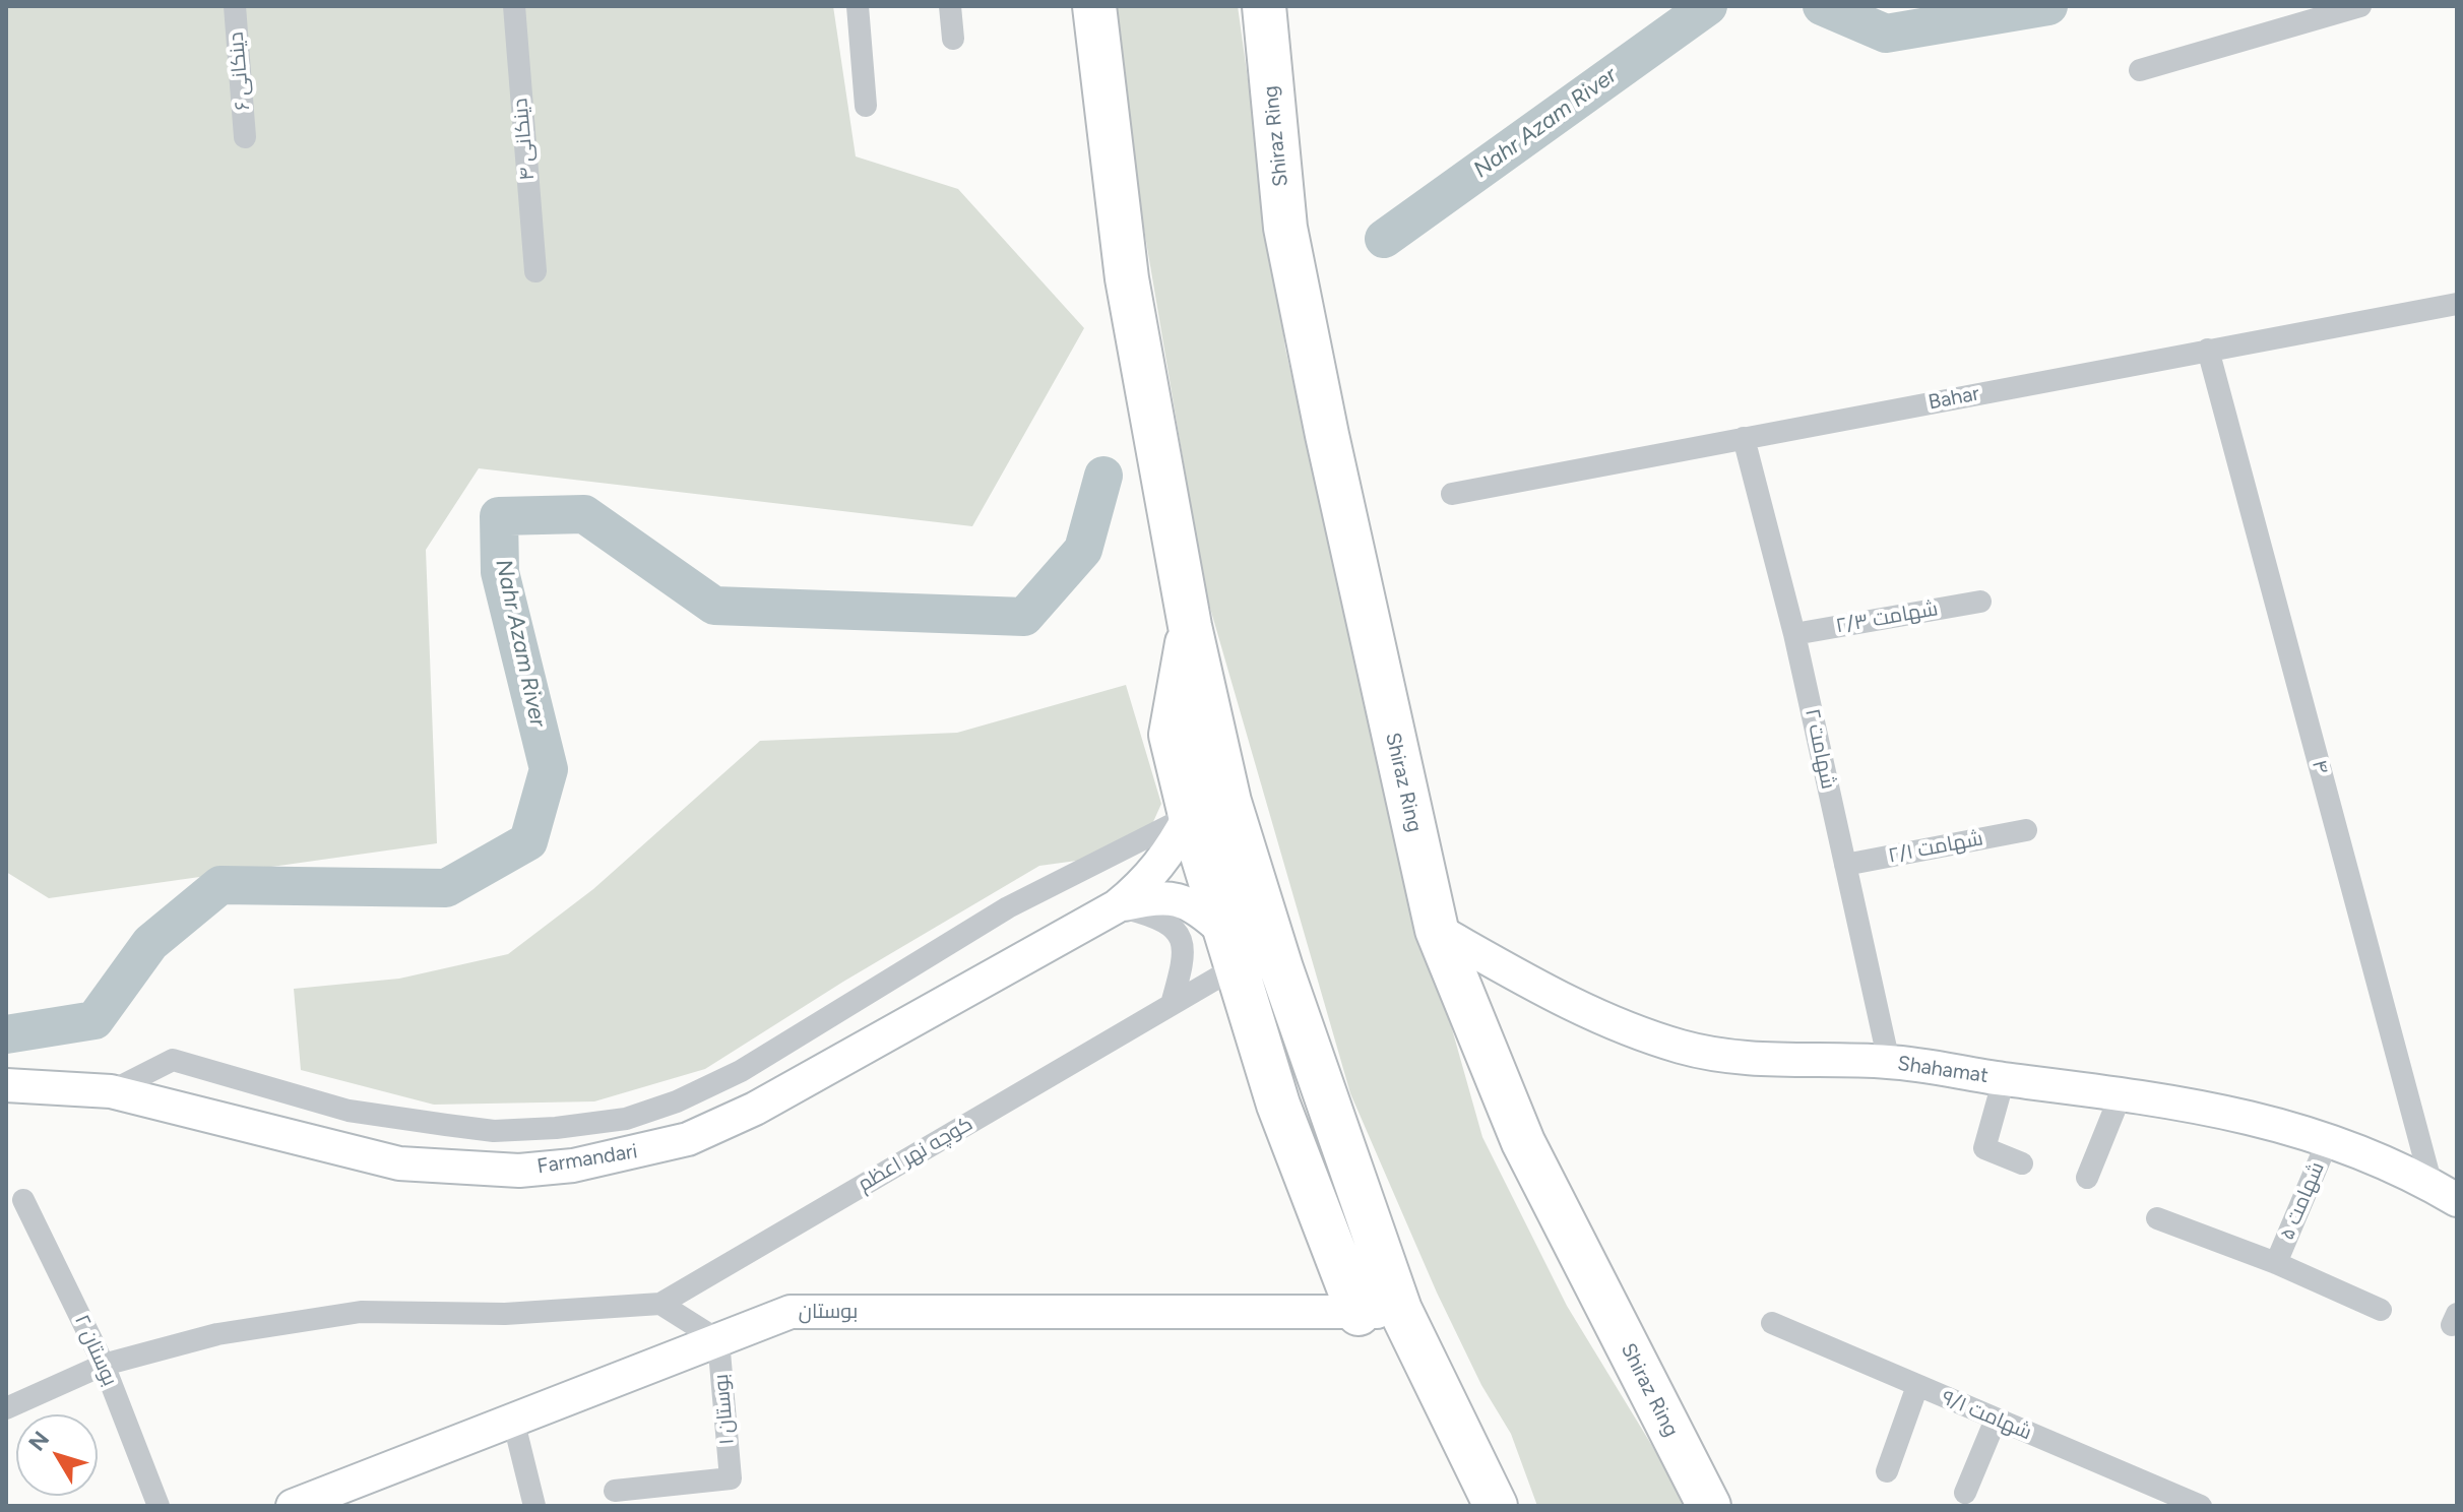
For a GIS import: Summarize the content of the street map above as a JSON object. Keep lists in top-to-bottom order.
{
  "streets": {
    "highway": ["Shiraz Ring"],
    "street": [
      "۶ دینکانی",
      "۴ دینکانی",
      "Bahar",
      "۲/۳ شهامت",
      "۲ شهامت",
      "۴",
      "۲/۱ شهامت",
      "Shahamat",
      "کوچه نهر اعظم",
      "Farmandari",
      "۵ شهامت",
      "بوستان",
      "۲ بوستان",
      "۱ بوستان",
      "۹/۱ شهامت"
    ]
  },
  "crossings": [
    ["Shiraz Ring", "Shahamat"],
    ["Bahar", "۲ شهامت"],
    ["Bahar", "۴"],
    ["۲/۳ شهامت", "۲ شهامت"],
    ["۲ شهامت", "۲/۱ شهامت"],
    ["۲ شهامت", "Shahamat"],
    ["۴", "Shahamat"],
    ["Shahamat", "۵ شهامت"],
    ["کوچه نهر اعظم", "Farmandari"],
    ["بوستان", "۱ بوستان"]
  ],
  "water": ["Nahr Azam River"],
  "north": "top left"
}
